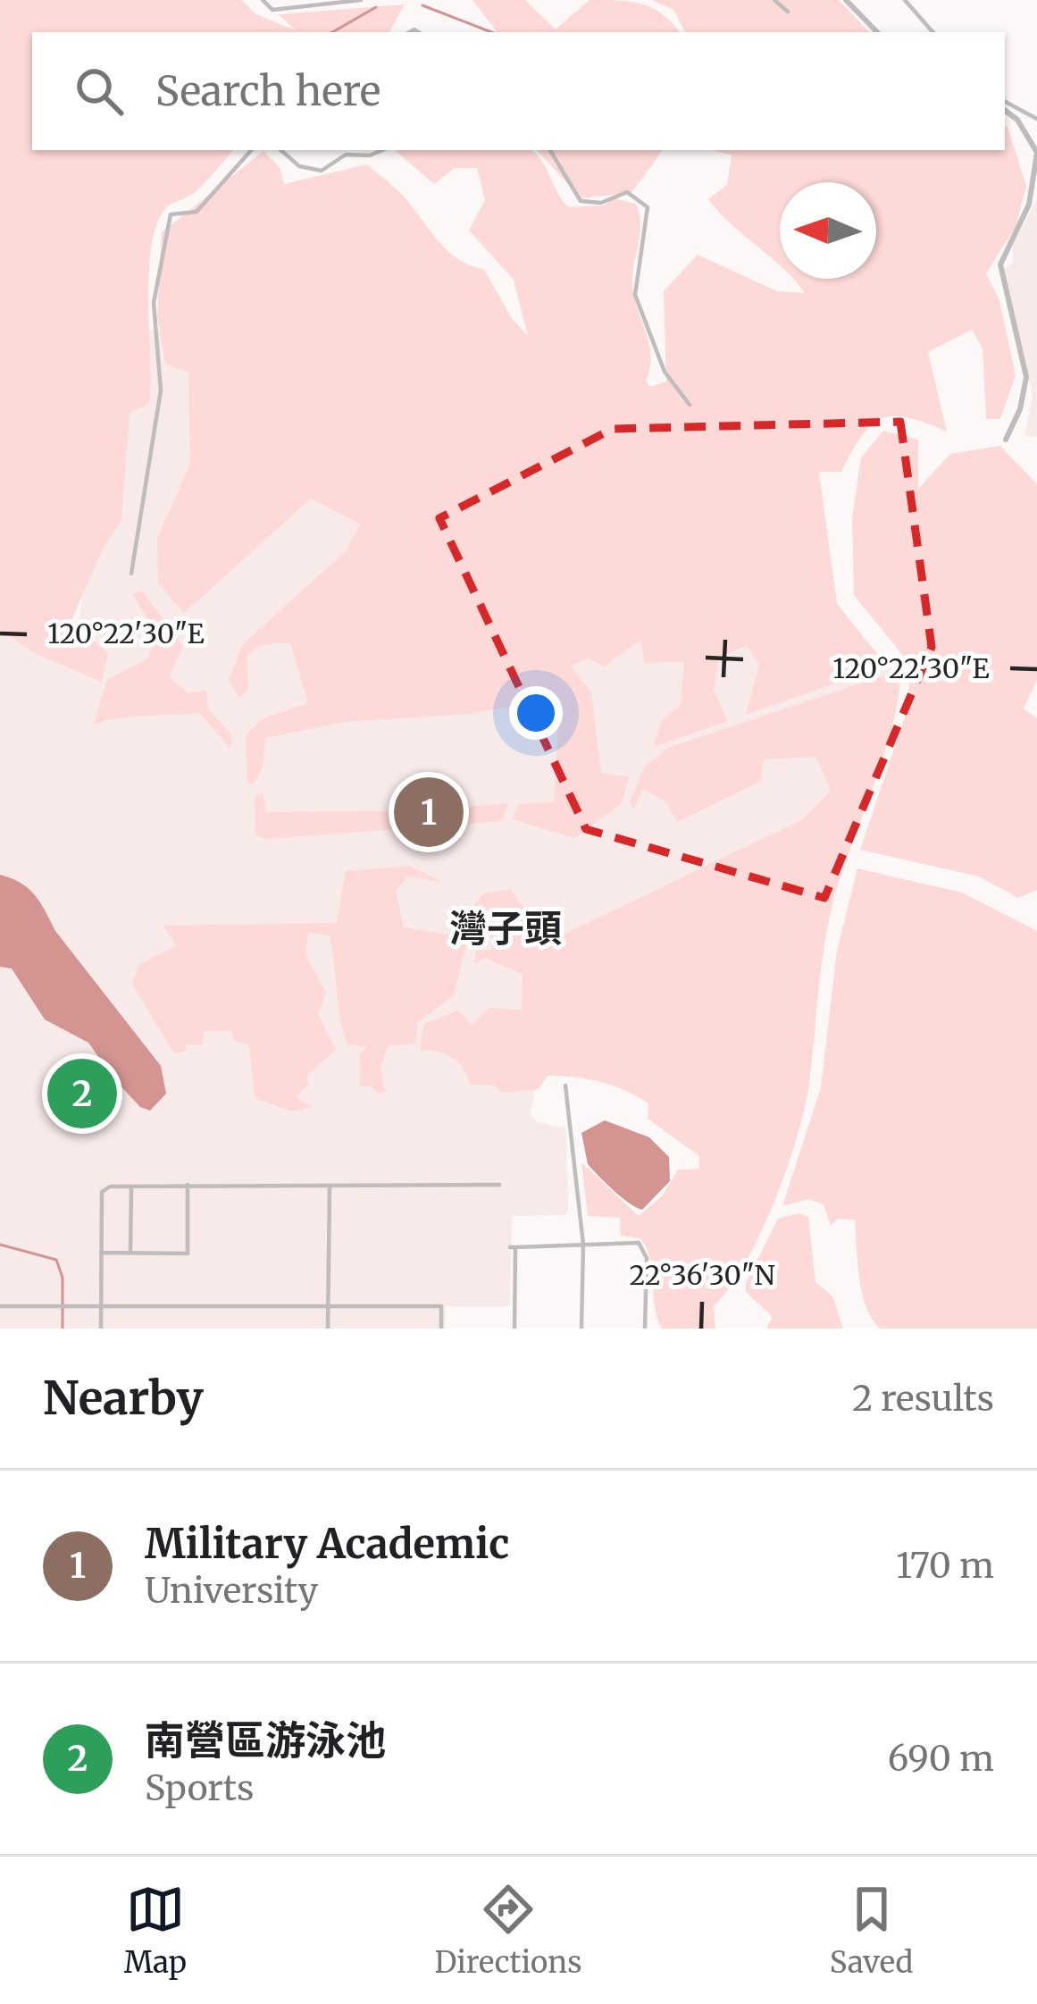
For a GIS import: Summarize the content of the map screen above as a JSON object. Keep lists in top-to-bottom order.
{
  "districts": ["灣子頭"],
  "north": "left",
  "page": {
    "search": "Search here",
    "pins": ["1", "2"],
    "heading": ["Nearby", "2 results"],
    "list": [
      {
        "mark": "1",
        "name": "Military Academic",
        "note": "University",
        "value": "170 m"
      },
      {
        "mark": "2",
        "name": "南營區游泳池",
        "note": "Sports",
        "value": "690 m"
      }
    ],
    "nav": ["Map", "Directions", "Saved"]
  },
  "coordinates": ["120°22'30\"E", "22°36'30\"N"]
}
